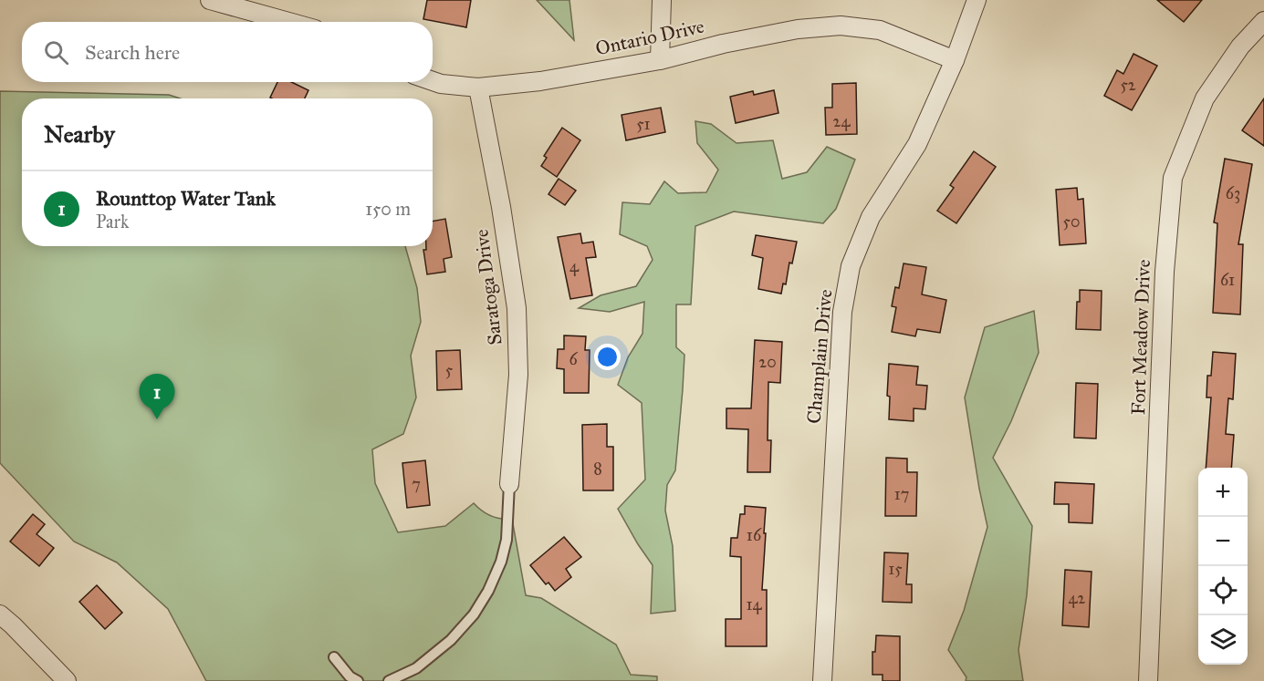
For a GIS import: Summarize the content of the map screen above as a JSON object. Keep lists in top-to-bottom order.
{
  "streets": {
    "street": [
      "Ontario Drive",
      "Saratoga Drive",
      "Fort Meadow Drive",
      "Champlain Drive"
    ]
  },
  "crossings": [
    ["Ontario Drive", "Saratoga Drive"],
    ["Ontario Drive", "Champlain Drive"]
  ],
  "house_numbers": [
    "52",
    "24",
    "51",
    "63",
    "50",
    "4",
    "61",
    "6",
    "20",
    "5",
    "8",
    "7",
    "17",
    "16",
    "15",
    "42",
    "14"
  ],
  "page": {
    "search": "Search here",
    "heading": "Nearby",
    "list": [
      {
        "mark": "1",
        "name": "Rounttop Water Tank",
        "note": "Park",
        "value": "150 m"
      }
    ],
    "pins": "1",
    "map_buttons": ["+", "−"]
  }
}
